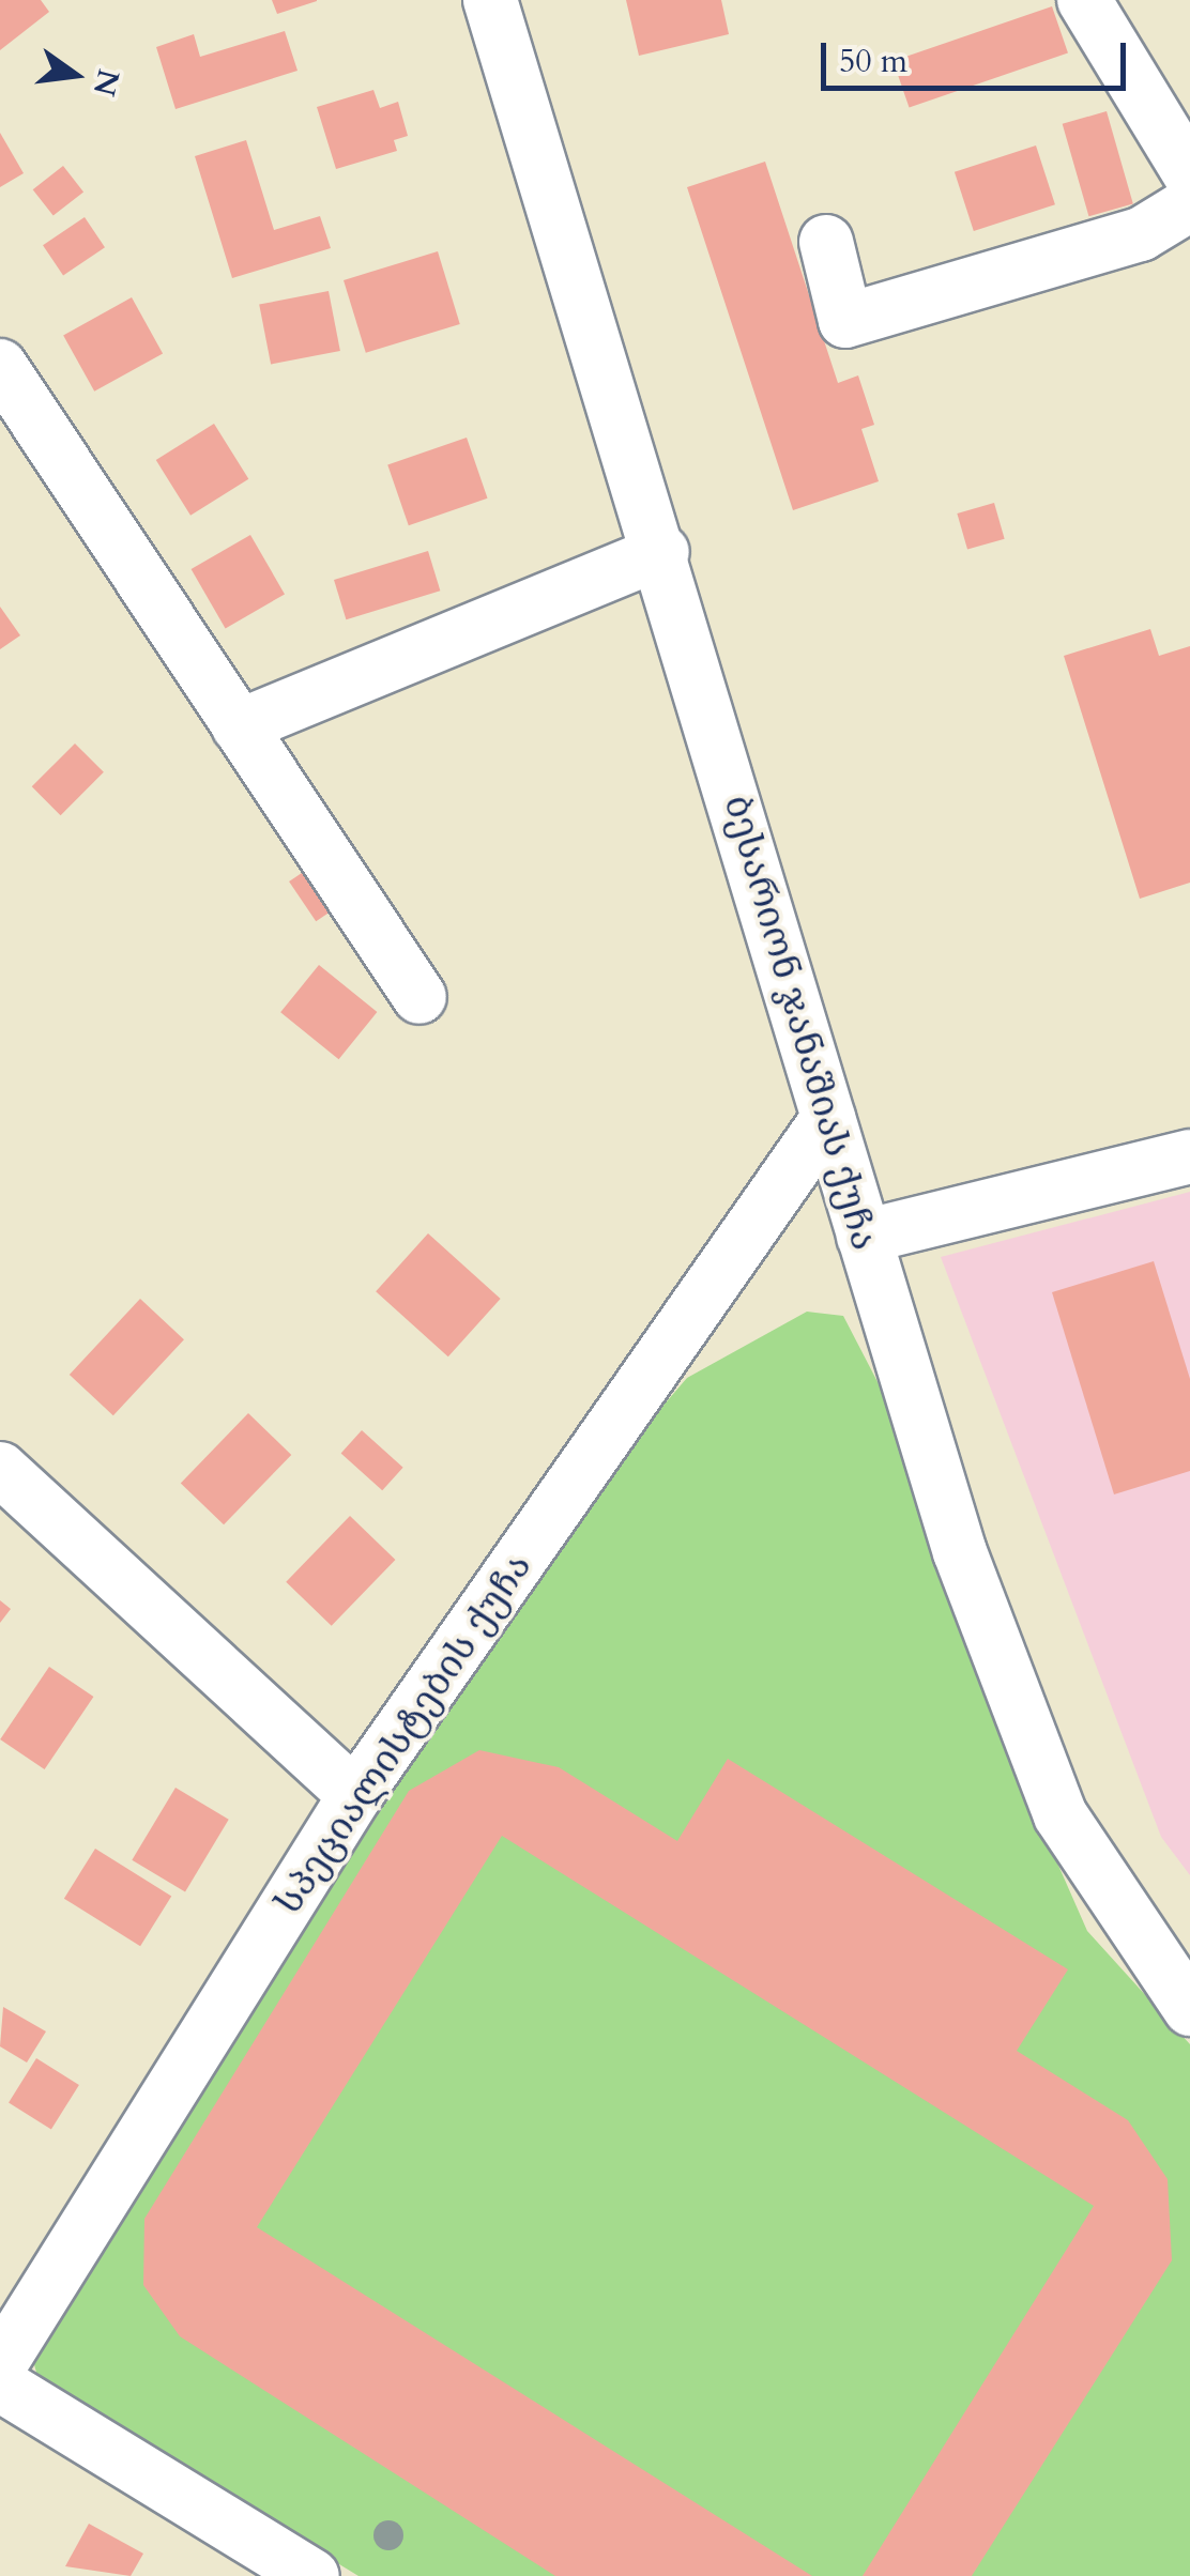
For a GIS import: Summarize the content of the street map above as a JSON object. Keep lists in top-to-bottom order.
{
  "streets": {
    "street": ["ბესარიონ ჯანაშიას ქუჩა", "სპეციალისტების ქუჩა"]
  },
  "crossings": [
    ["ბესარიონ ჯანაშიას ქუჩა", "სპეციალისტების ქუჩა"]
  ],
  "scale_bar": "50 m",
  "north": "right"
}
